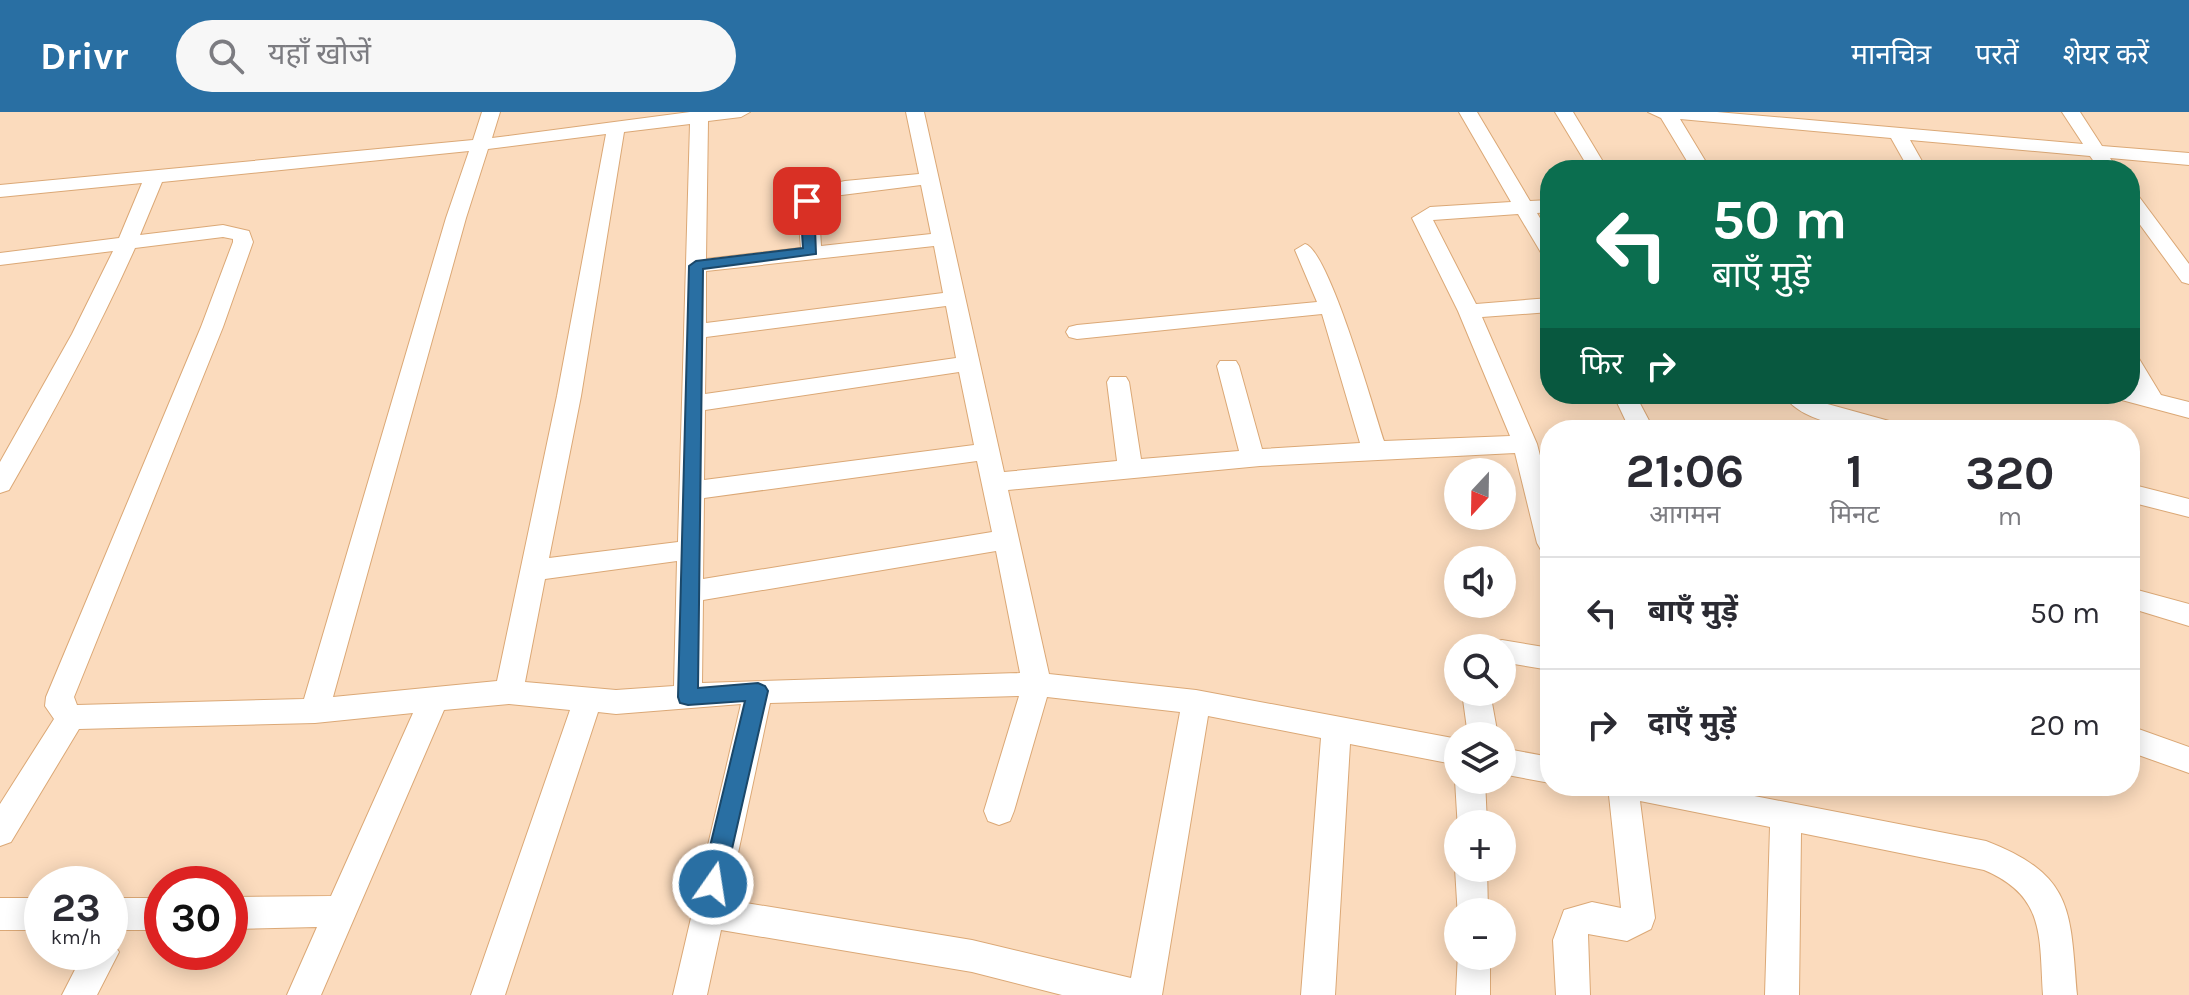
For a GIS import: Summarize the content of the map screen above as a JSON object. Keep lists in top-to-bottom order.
{
  "north": "bottom",
  "page": {
    "header": "Drivr",
    "search": "यहाँ खोजें",
    "nav": ["मानचित्र", "परतें", "शेयर करें"],
    "turn": ["50 m", "बाएँ मुड़ें"],
    "then": "फिर",
    "eta": [
      "21:06",
      "आगमन",
      "1",
      "मिनट",
      "320",
      "m"
    ],
    "map_buttons": ["+", "−"],
    "list": [
      {
        "name": "बाएँ मुड़ें",
        "value": "50 m"
      },
      {
        "name": "दाएँ मुड़ें",
        "value": "20 m"
      }
    ],
    "speed": "23 km/h",
    "limit": "30"
  }
}
